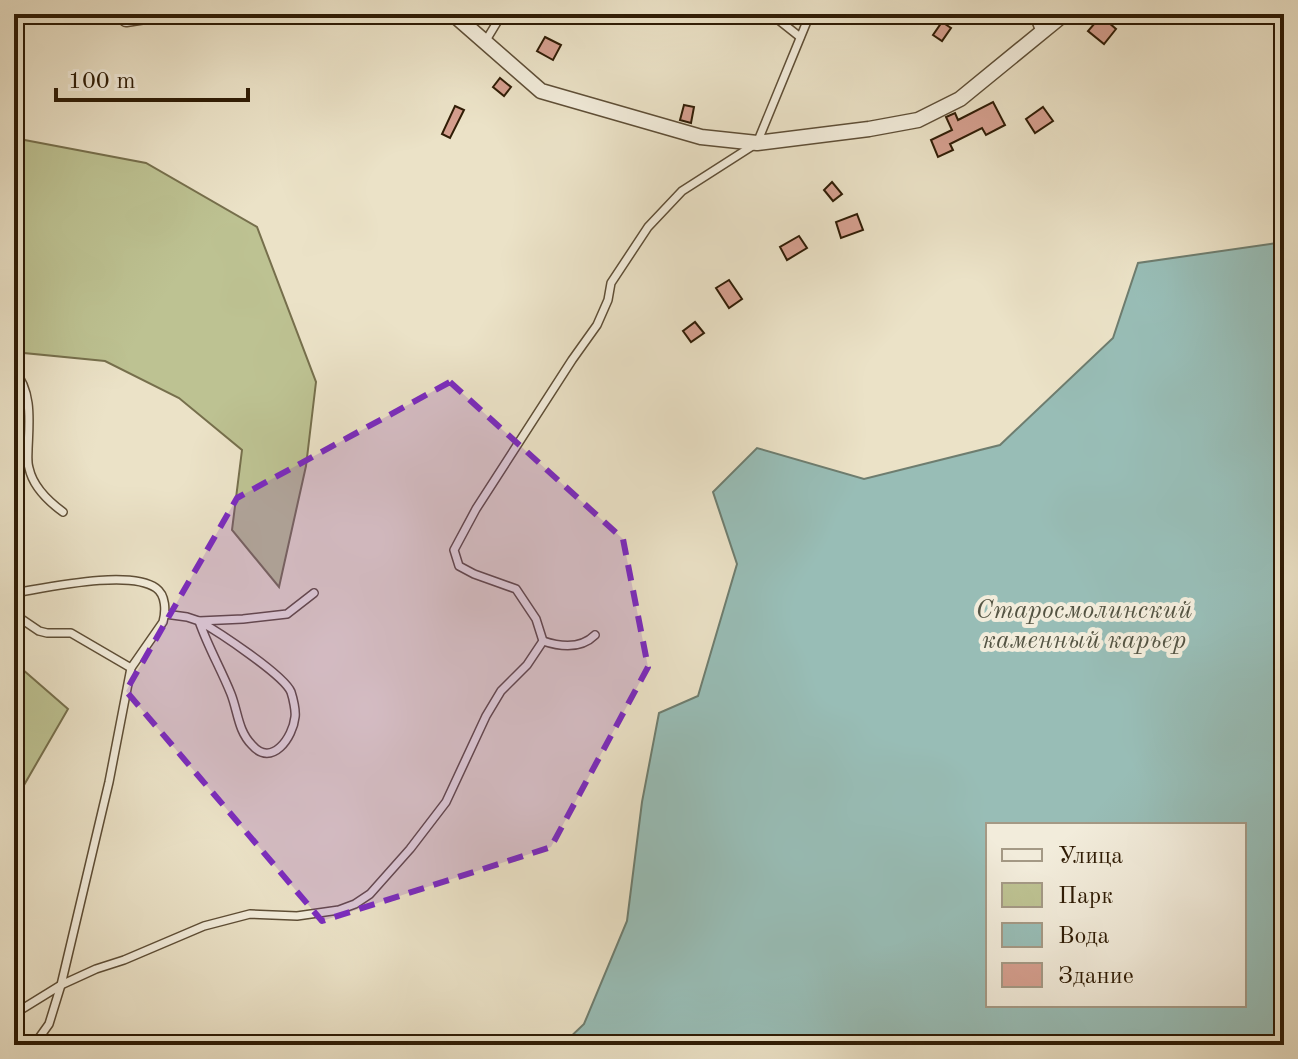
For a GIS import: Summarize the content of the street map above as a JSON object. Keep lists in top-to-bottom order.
{
  "water": ["Старосмолинский каменный карьер"],
  "legend": [
    "Улица",
    "Парк",
    "Вода",
    "Здание"
  ],
  "scale_bar": "100 m"
}
